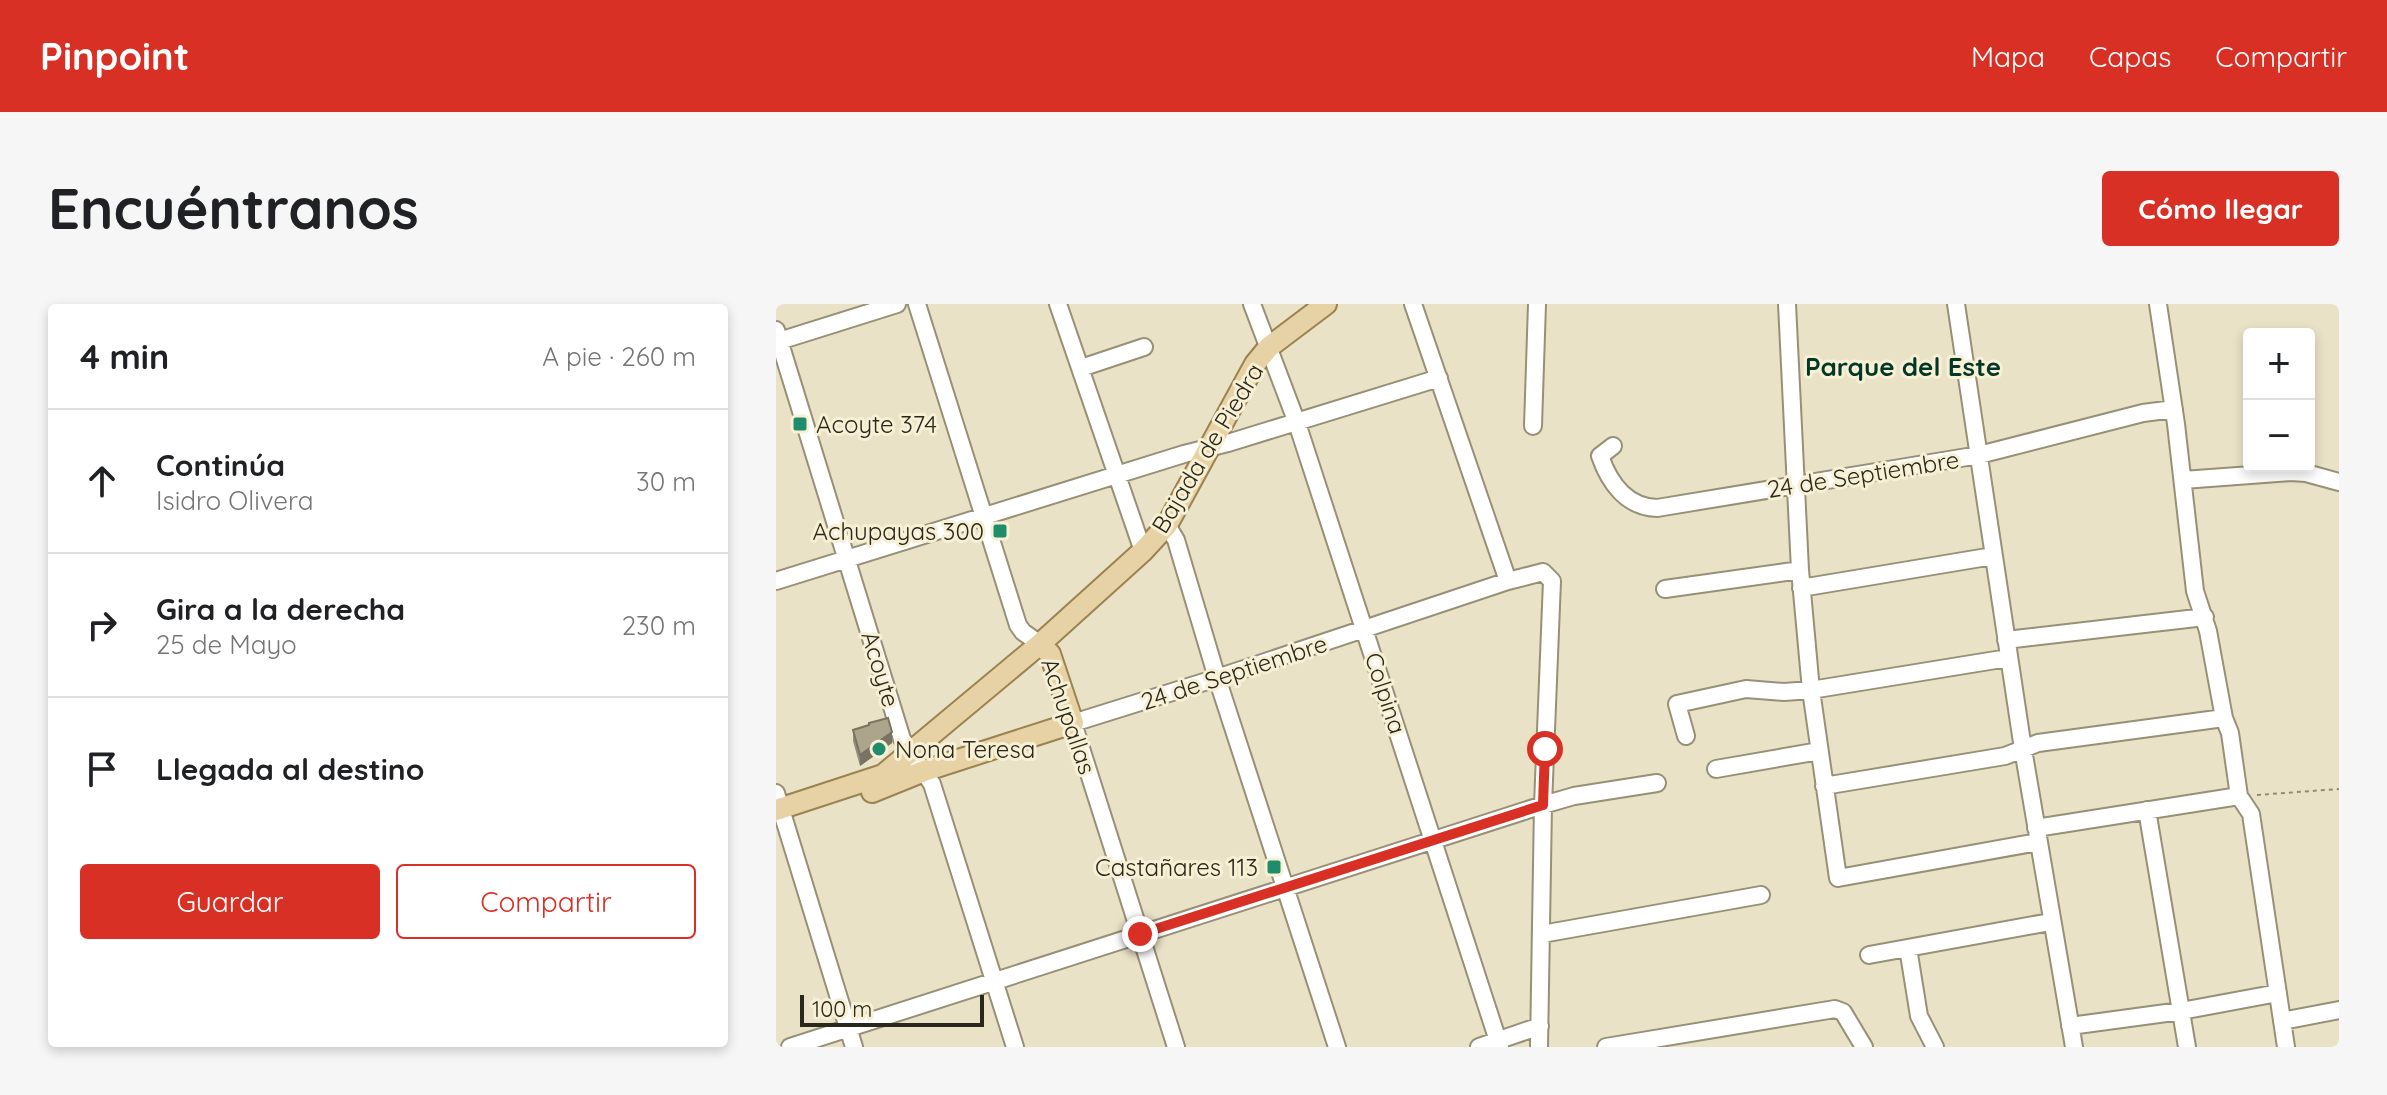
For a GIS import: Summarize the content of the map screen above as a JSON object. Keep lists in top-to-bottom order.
{
  "streets": {
    "main road": ["Bajada de Piedra", "24 de Septiembre", "Achupallas"],
    "street": ["Acoyte", "Colpina"]
  },
  "crossings": [
    ["Bajada de Piedra", "24 de Septiembre"],
    ["Bajada de Piedra", "Acoyte"],
    ["Bajada de Piedra", "Colpina"],
    ["Bajada de Piedra", "Achupallas"],
    ["24 de Septiembre", "Acoyte"],
    ["24 de Septiembre", "Colpina"],
    ["24 de Septiembre", "Achupallas"]
  ],
  "districts": ["Parque del Este"],
  "places": {
    "transit": ["Acoyte 374", "Achupayas 300", "Castañares 113"],
    "other": ["Nona Teresa"]
  },
  "scale_bar": "100 m",
  "page": {
    "header": "Pinpoint",
    "nav": ["Mapa", "Capas", "Compartir"],
    "buttons": [
      "Cómo llegar",
      ["Guardar", "Compartir"]
    ],
    "title": "Encuéntranos",
    "heading": ["4 min", "A pie · 260 m"],
    "map_buttons": ["+", "−"],
    "list": [
      ["Continúa", "Isidro Olivera", "30 m"],
      ["Gira a la derecha", "25 de Mayo", "230 m"],
      "Llegada al destino"
    ],
    "scale": "100 m"
  }
}
